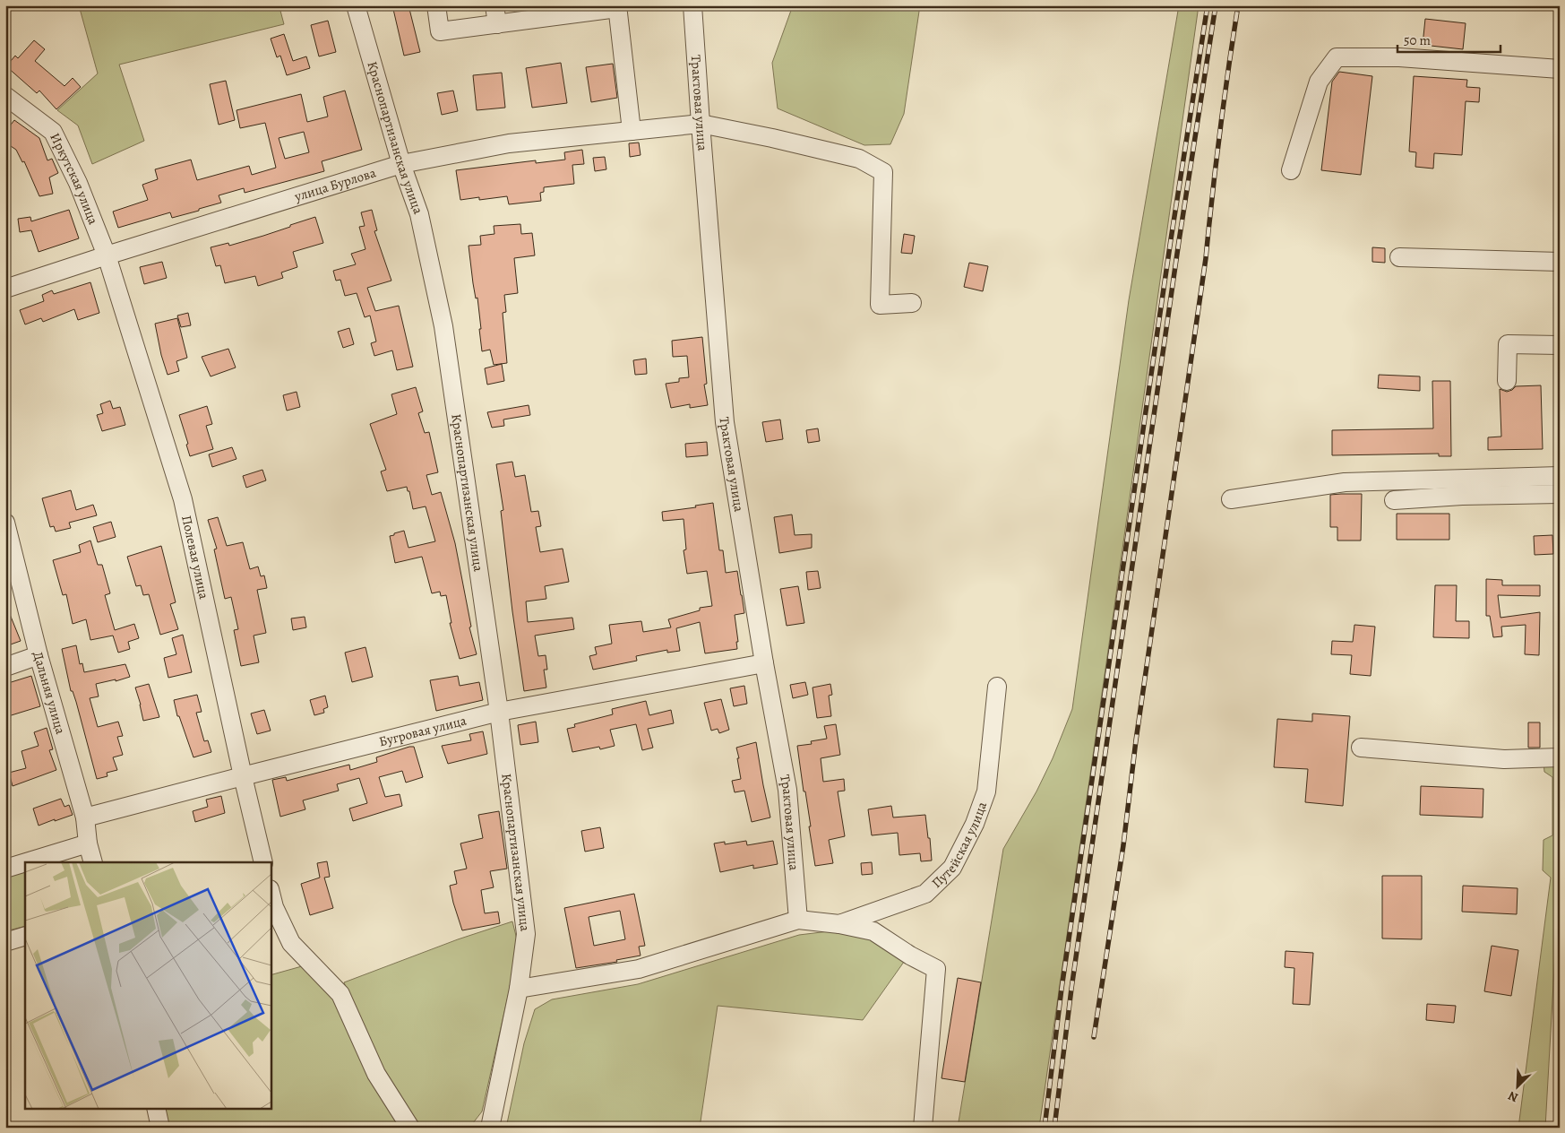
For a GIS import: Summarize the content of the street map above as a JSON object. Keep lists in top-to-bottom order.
{
  "streets": {
    "street": [
      "Трактовая улица",
      "Краснопартизанская улица",
      "Иркутская улица",
      "улица Бурлова",
      "Полевая улица",
      "Дальняя улица",
      "Бугровая улица",
      "Путейская улица"
    ]
  },
  "crossings": [
    ["Трактовая улица", "улица Бурлова"],
    ["Трактовая улица", "Бугровая улица"],
    ["Трактовая улица", "Путейская улица"],
    ["Краснопартизанская улица", "улица Бурлова"],
    ["Краснопартизанская улица", "Бугровая улица"],
    ["Иркутская улица", "улица Бурлова"],
    ["Иркутская улица", "Полевая улица"],
    ["улица Бурлова", "Полевая улица"],
    ["Полевая улица", "Бугровая улица"],
    ["Дальняя улица", "Бугровая улица"]
  ],
  "scale_bar": "50 m",
  "north": "bottom left"
}
